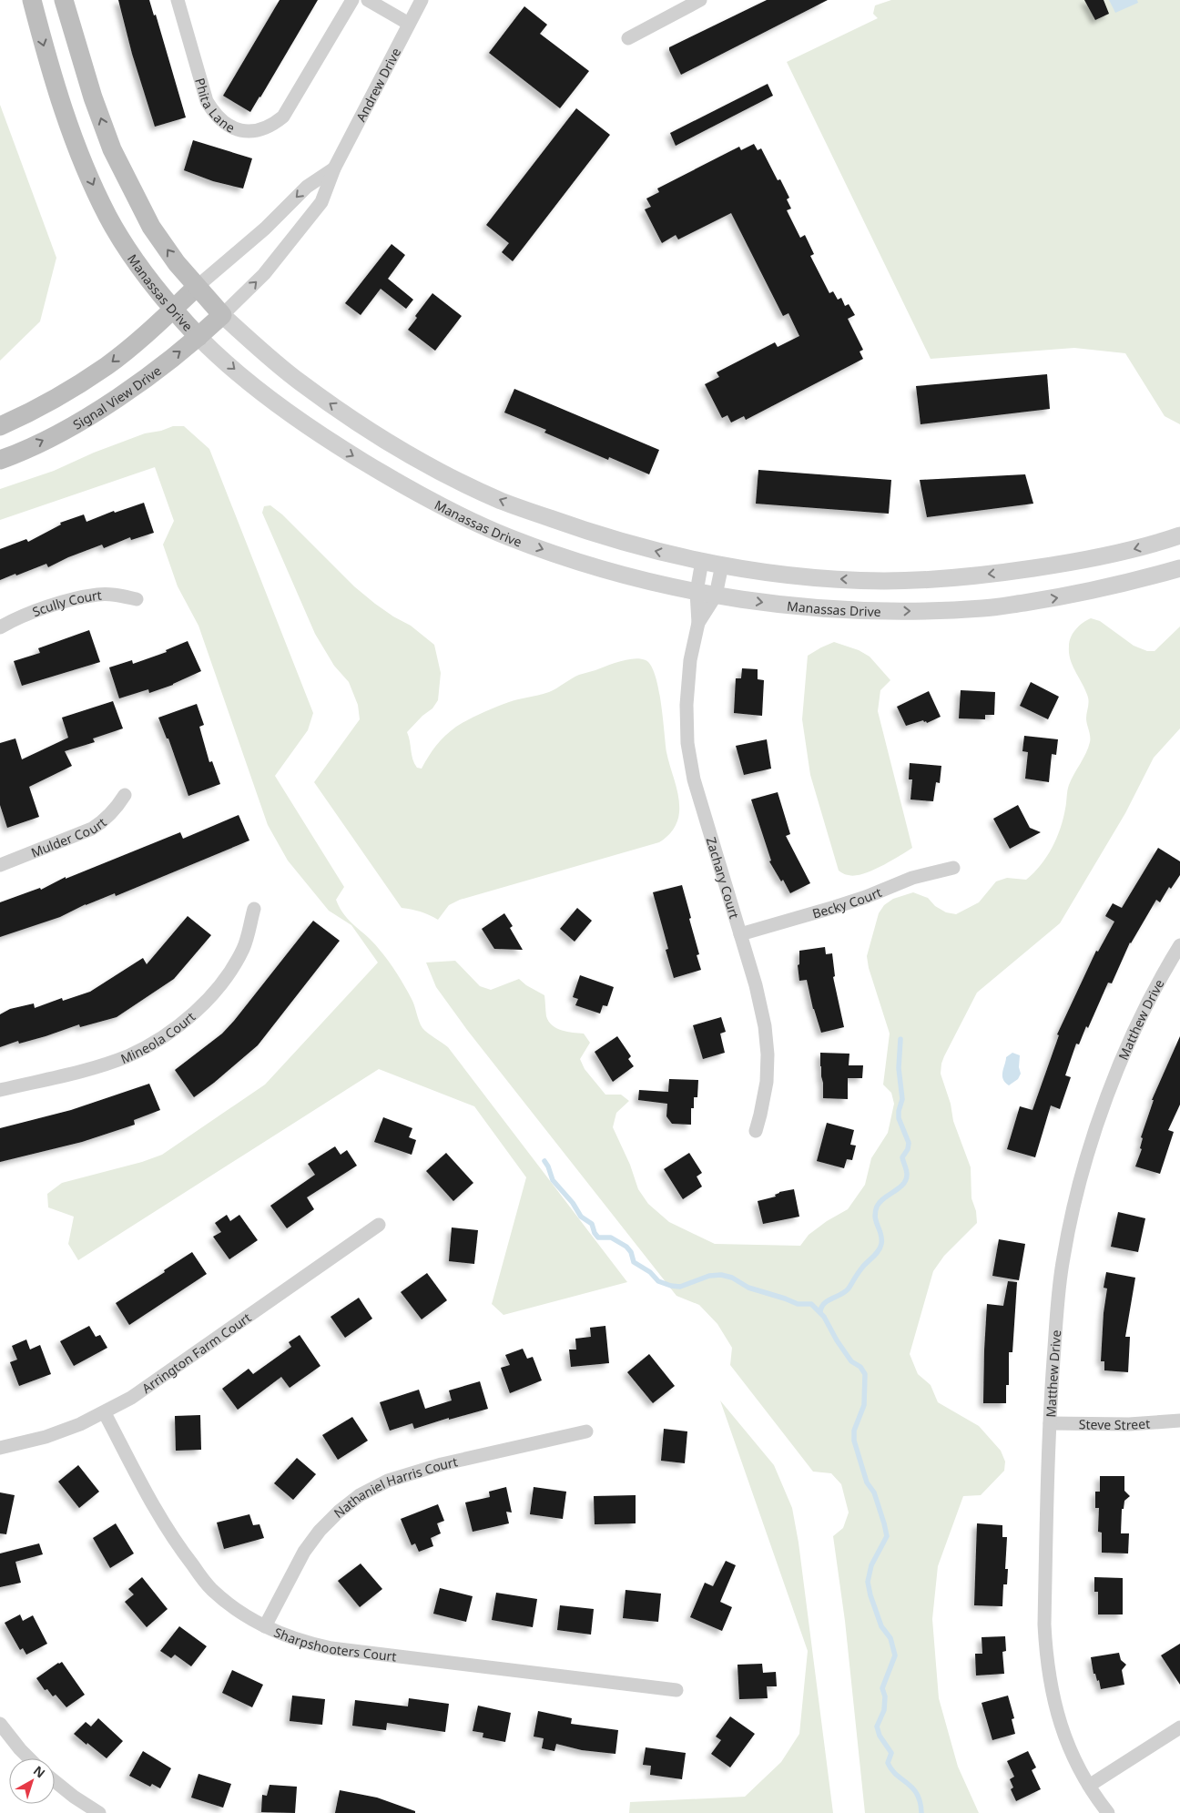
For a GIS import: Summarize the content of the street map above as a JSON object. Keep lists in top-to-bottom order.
{
  "streets": {
    "main road": ["Manassas Drive", "Signal View Drive"],
    "street": [
      "Andrew Drive",
      "Phita Lane",
      "Scully Court",
      "Mulder Court",
      "Zachary Court",
      "Becky Court",
      "Matthew Drive",
      "Mineola Court",
      "Arrington Farm Court",
      "Steve Street",
      "Nathaniel Harris Court",
      "Sharpshooters Court"
    ]
  },
  "crossings": [
    ["Andrew Drive", "Signal View Drive"],
    ["Manassas Drive", "Signal View Drive"],
    ["Manassas Drive", "Zachary Court"],
    ["Zachary Court", "Becky Court"],
    ["Matthew Drive", "Steve Street"],
    ["Arrington Farm Court", "Sharpshooters Court"],
    ["Nathaniel Harris Court", "Sharpshooters Court"]
  ],
  "one_way": ["Manassas Drive"],
  "north": "top right"
}
